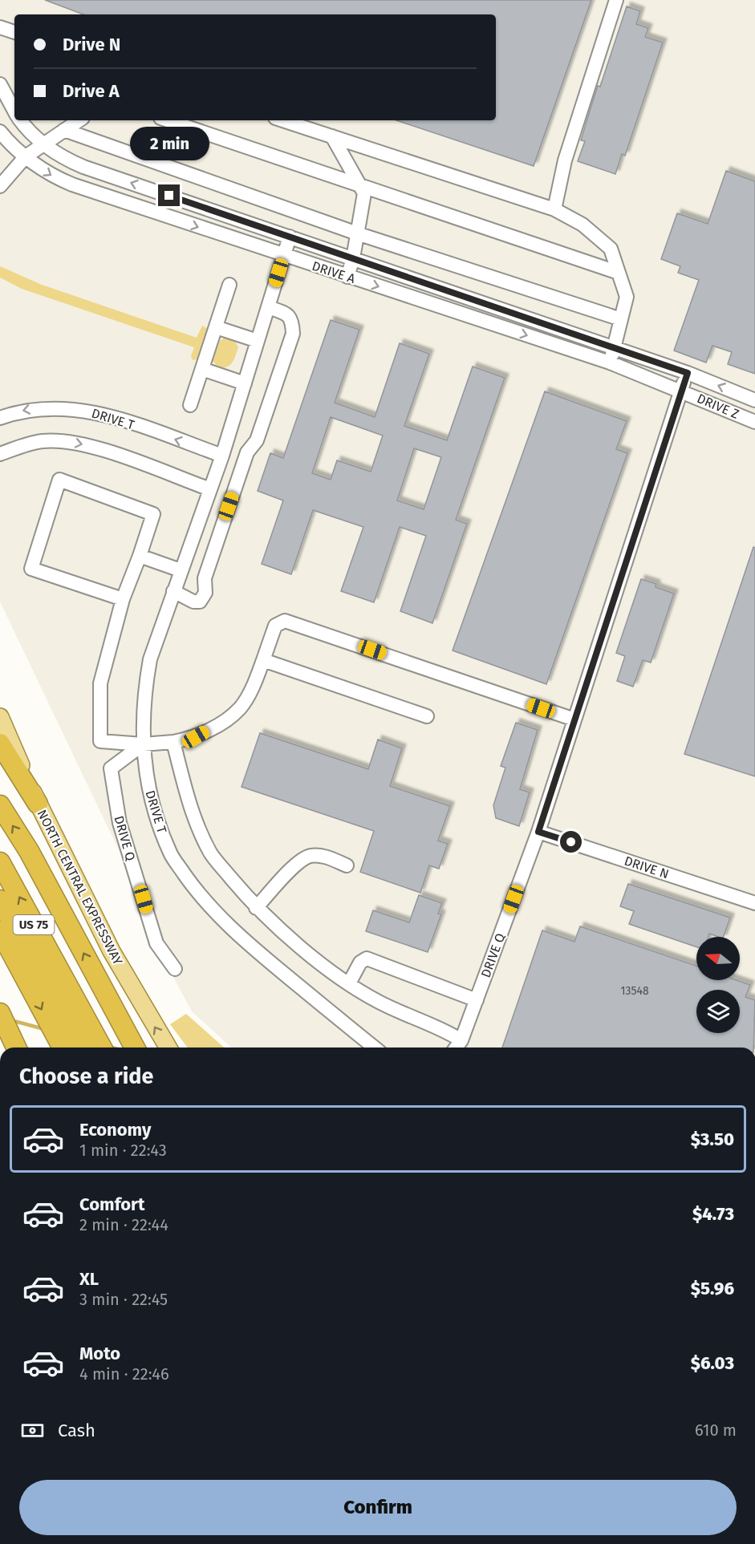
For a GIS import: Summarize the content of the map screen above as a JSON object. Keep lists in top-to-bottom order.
{
  "streets": {
    "highway": ["US 75"],
    "main road": ["NORTH CENTRAL EXPRESSWAY"],
    "lane": [
      "DRIVE A",
      "DRIVE Z",
      "DRIVE T",
      "DRIVE Q",
      "DRIVE N"
    ]
  },
  "crossings": [
    ["DRIVE A", "DRIVE Z"],
    ["DRIVE A", "DRIVE T"],
    ["DRIVE A", "DRIVE Q"],
    ["DRIVE Z", "DRIVE Q"],
    ["DRIVE T", "DRIVE Q"],
    ["DRIVE Q", "DRIVE N"]
  ],
  "one_way": ["NORTH CENTRAL EXPRESSWAY"],
  "house_numbers": ["13548"],
  "north": "left",
  "page": {
    "banner": ["Drive N", "Drive A"],
    "bubble": "2 min",
    "heading": "Choose a ride",
    "list": [
      {
        "name": "Economy",
        "note": "1 min · 22:43",
        "value": "$3.50"
      },
      {
        "name": "Comfort",
        "note": "2 min · 22:44",
        "value": "$4.73"
      },
      {
        "name": "XL",
        "note": "3 min · 22:45",
        "value": "$5.96"
      },
      {
        "name": "Moto",
        "note": "4 min · 22:46",
        "value": "$6.03"
      }
    ],
    "pay": ["Cash", "610 m"],
    "buttons": "Confirm"
  }
}
